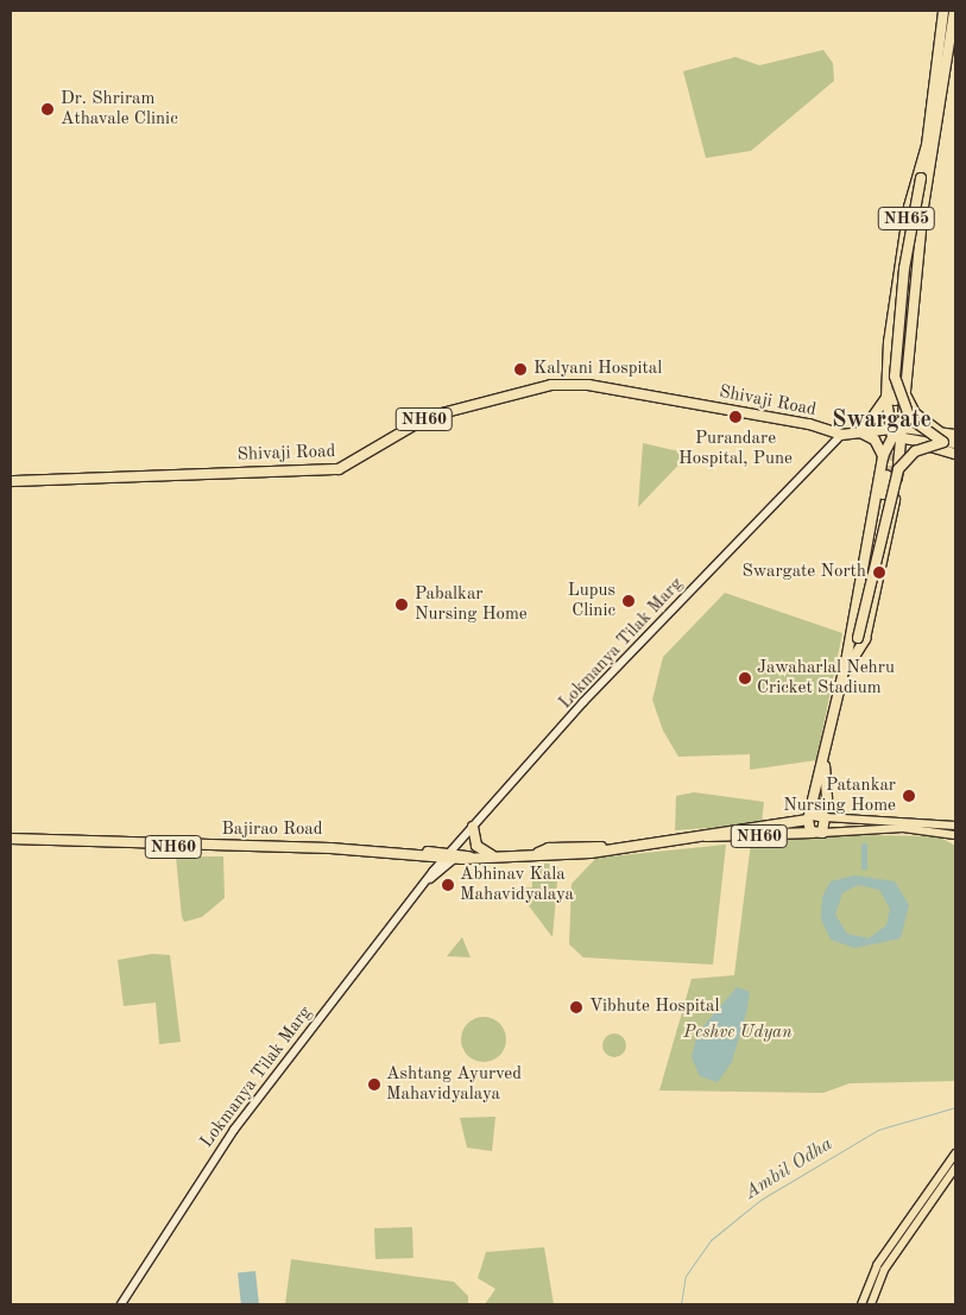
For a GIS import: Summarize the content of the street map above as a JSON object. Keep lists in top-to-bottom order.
{
  "streets": {
    "highway": [
      "NH65",
      "Shivaji Road",
      "NH60",
      "Bajirao Road"
    ],
    "main road": ["Lokmanya Tilak Marg"]
  },
  "crossings": [
    ["NH65", "Shivaji Road"],
    ["NH65", "NH60"],
    ["Shivaji Road", "NH60"],
    ["Shivaji Road", "Lokmanya Tilak Marg"],
    ["NH60", "Lokmanya Tilak Marg"],
    ["NH60", "Bajirao Road"],
    ["Lokmanya Tilak Marg", "Bajirao Road"]
  ],
  "districts": ["Swargate"],
  "water": ["Ambil Odha"],
  "parks": ["Peshve Udyan"],
  "places": [
    "Dr. Shriram Athavale Clinic",
    "Kalyani Hospital",
    "Purandare Hospital, Pune",
    "Swargate North",
    "Lupus Clinic",
    "Pabalkar Nursing Home",
    "Jawaharlal Nehru Cricket Stadium",
    "Patankar Nursing Home",
    "Abhinav Kala Mahavidyalaya",
    "Vibhute Hospital",
    "Ashtang Ayurved Mahavidyalaya"
  ]
}
